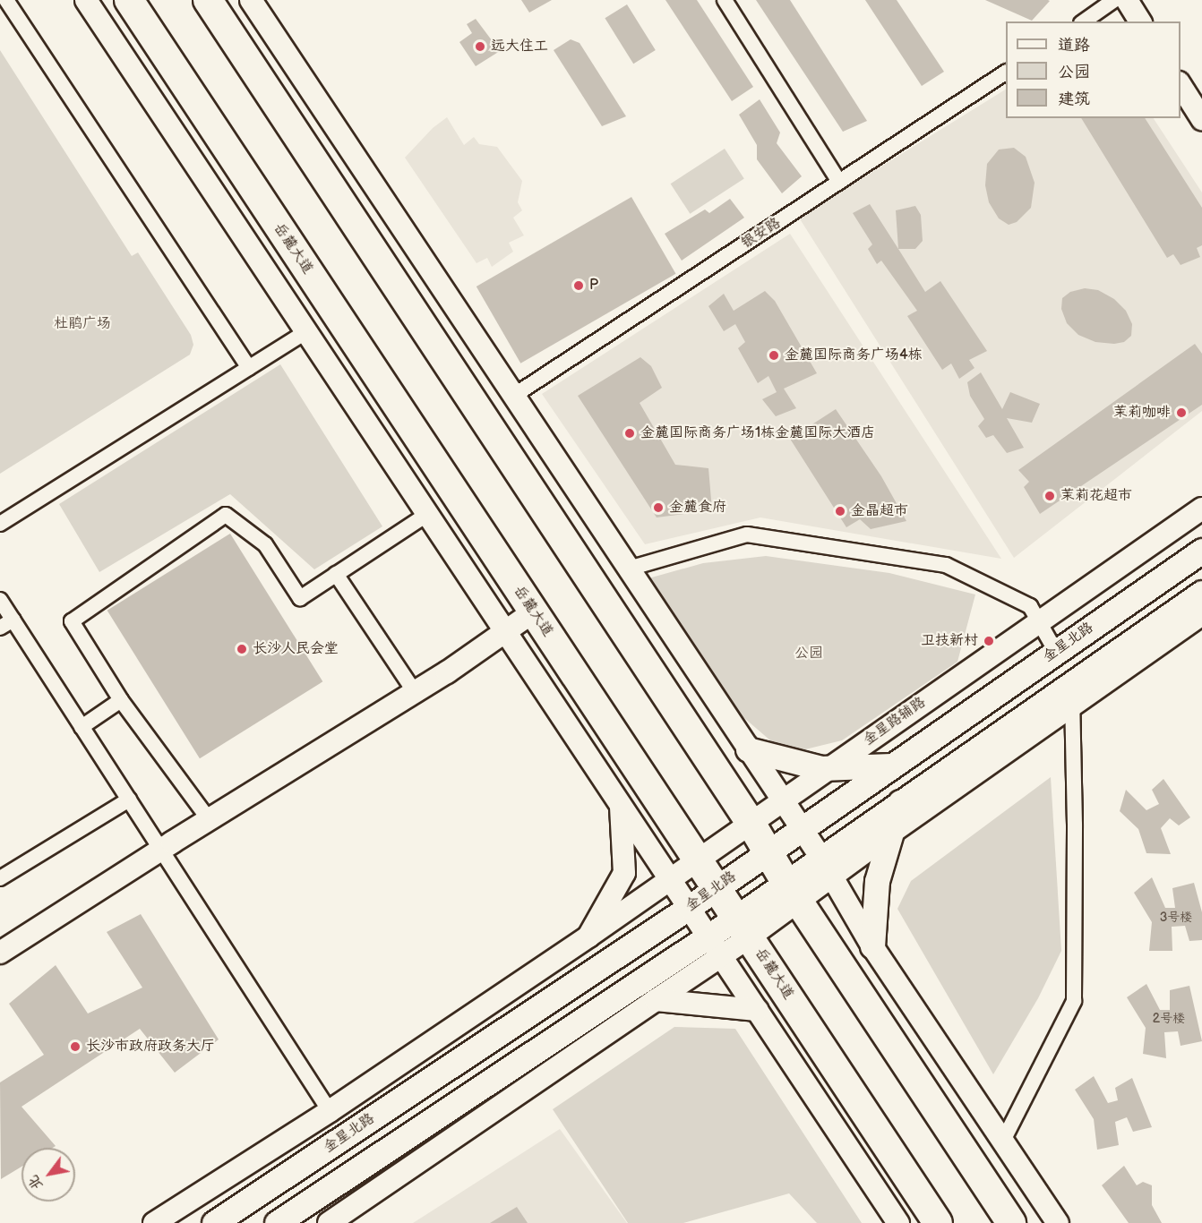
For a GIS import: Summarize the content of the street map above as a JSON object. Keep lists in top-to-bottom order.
{
  "streets": {
    "highway": ["岳麓大道"],
    "main road": ["金星北路"],
    "street": ["银安路", "金星路辅路"]
  },
  "crossings": [
    ["岳麓大道", "金星北路"],
    ["岳麓大道", "金星路辅路"]
  ],
  "parks": ["杜鹃广场", "公园"],
  "places": [
    "远大住工",
    "P",
    "金麓国际商务广场4栋",
    "茉莉咖啡",
    "金麓国际商务广场1栋金麓国际大酒店",
    "茉莉花超市",
    "金麓食府",
    "金晶超市",
    "卫技新村",
    "长沙人民会堂",
    "长沙市政府政务大厅"
  ],
  "house_numbers": ["3号楼", "2号楼"],
  "legend": ["道路", "公园", "建筑"],
  "north": "bottom left"
}
